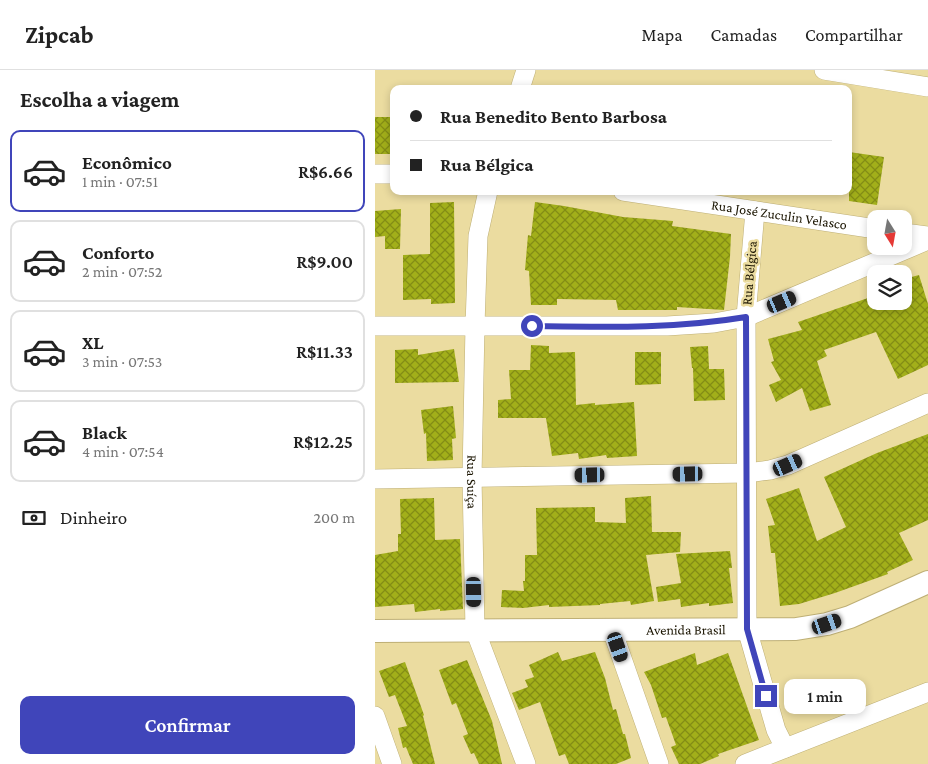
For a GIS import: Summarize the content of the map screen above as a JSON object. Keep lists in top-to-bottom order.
{
  "streets": {
    "street": [
      "Rua José Zuculin Velasco",
      "Rua Bélgica",
      "Rua Suíça",
      "Avenida Brasil"
    ]
  },
  "crossings": [
    ["Rua José Zuculin Velasco", "Rua Bélgica"],
    ["Rua Bélgica", "Avenida Brasil"],
    ["Rua Suíça", "Avenida Brasil"]
  ],
  "north": "bottom",
  "page": {
    "header": "Zipcab",
    "nav": ["Mapa", "Camadas", "Compartilhar"],
    "heading": "Escolha a viagem",
    "banner": ["Rua Benedito Bento Barbosa", "Rua Bélgica"],
    "list": [
      {
        "name": "Econômico",
        "note": "1 min · 07:51",
        "value": "R$6.66"
      },
      {
        "name": "Conforto",
        "note": "2 min · 07:52",
        "value": "R$9.00"
      },
      {
        "name": "XL",
        "note": "3 min · 07:53",
        "value": "R$11.33"
      },
      {
        "name": "Black",
        "note": "4 min · 07:54",
        "value": "R$12.25"
      }
    ],
    "pay": ["Dinheiro", "200 m"],
    "bubble": "1 min",
    "buttons": "Confirmar"
  }
}
